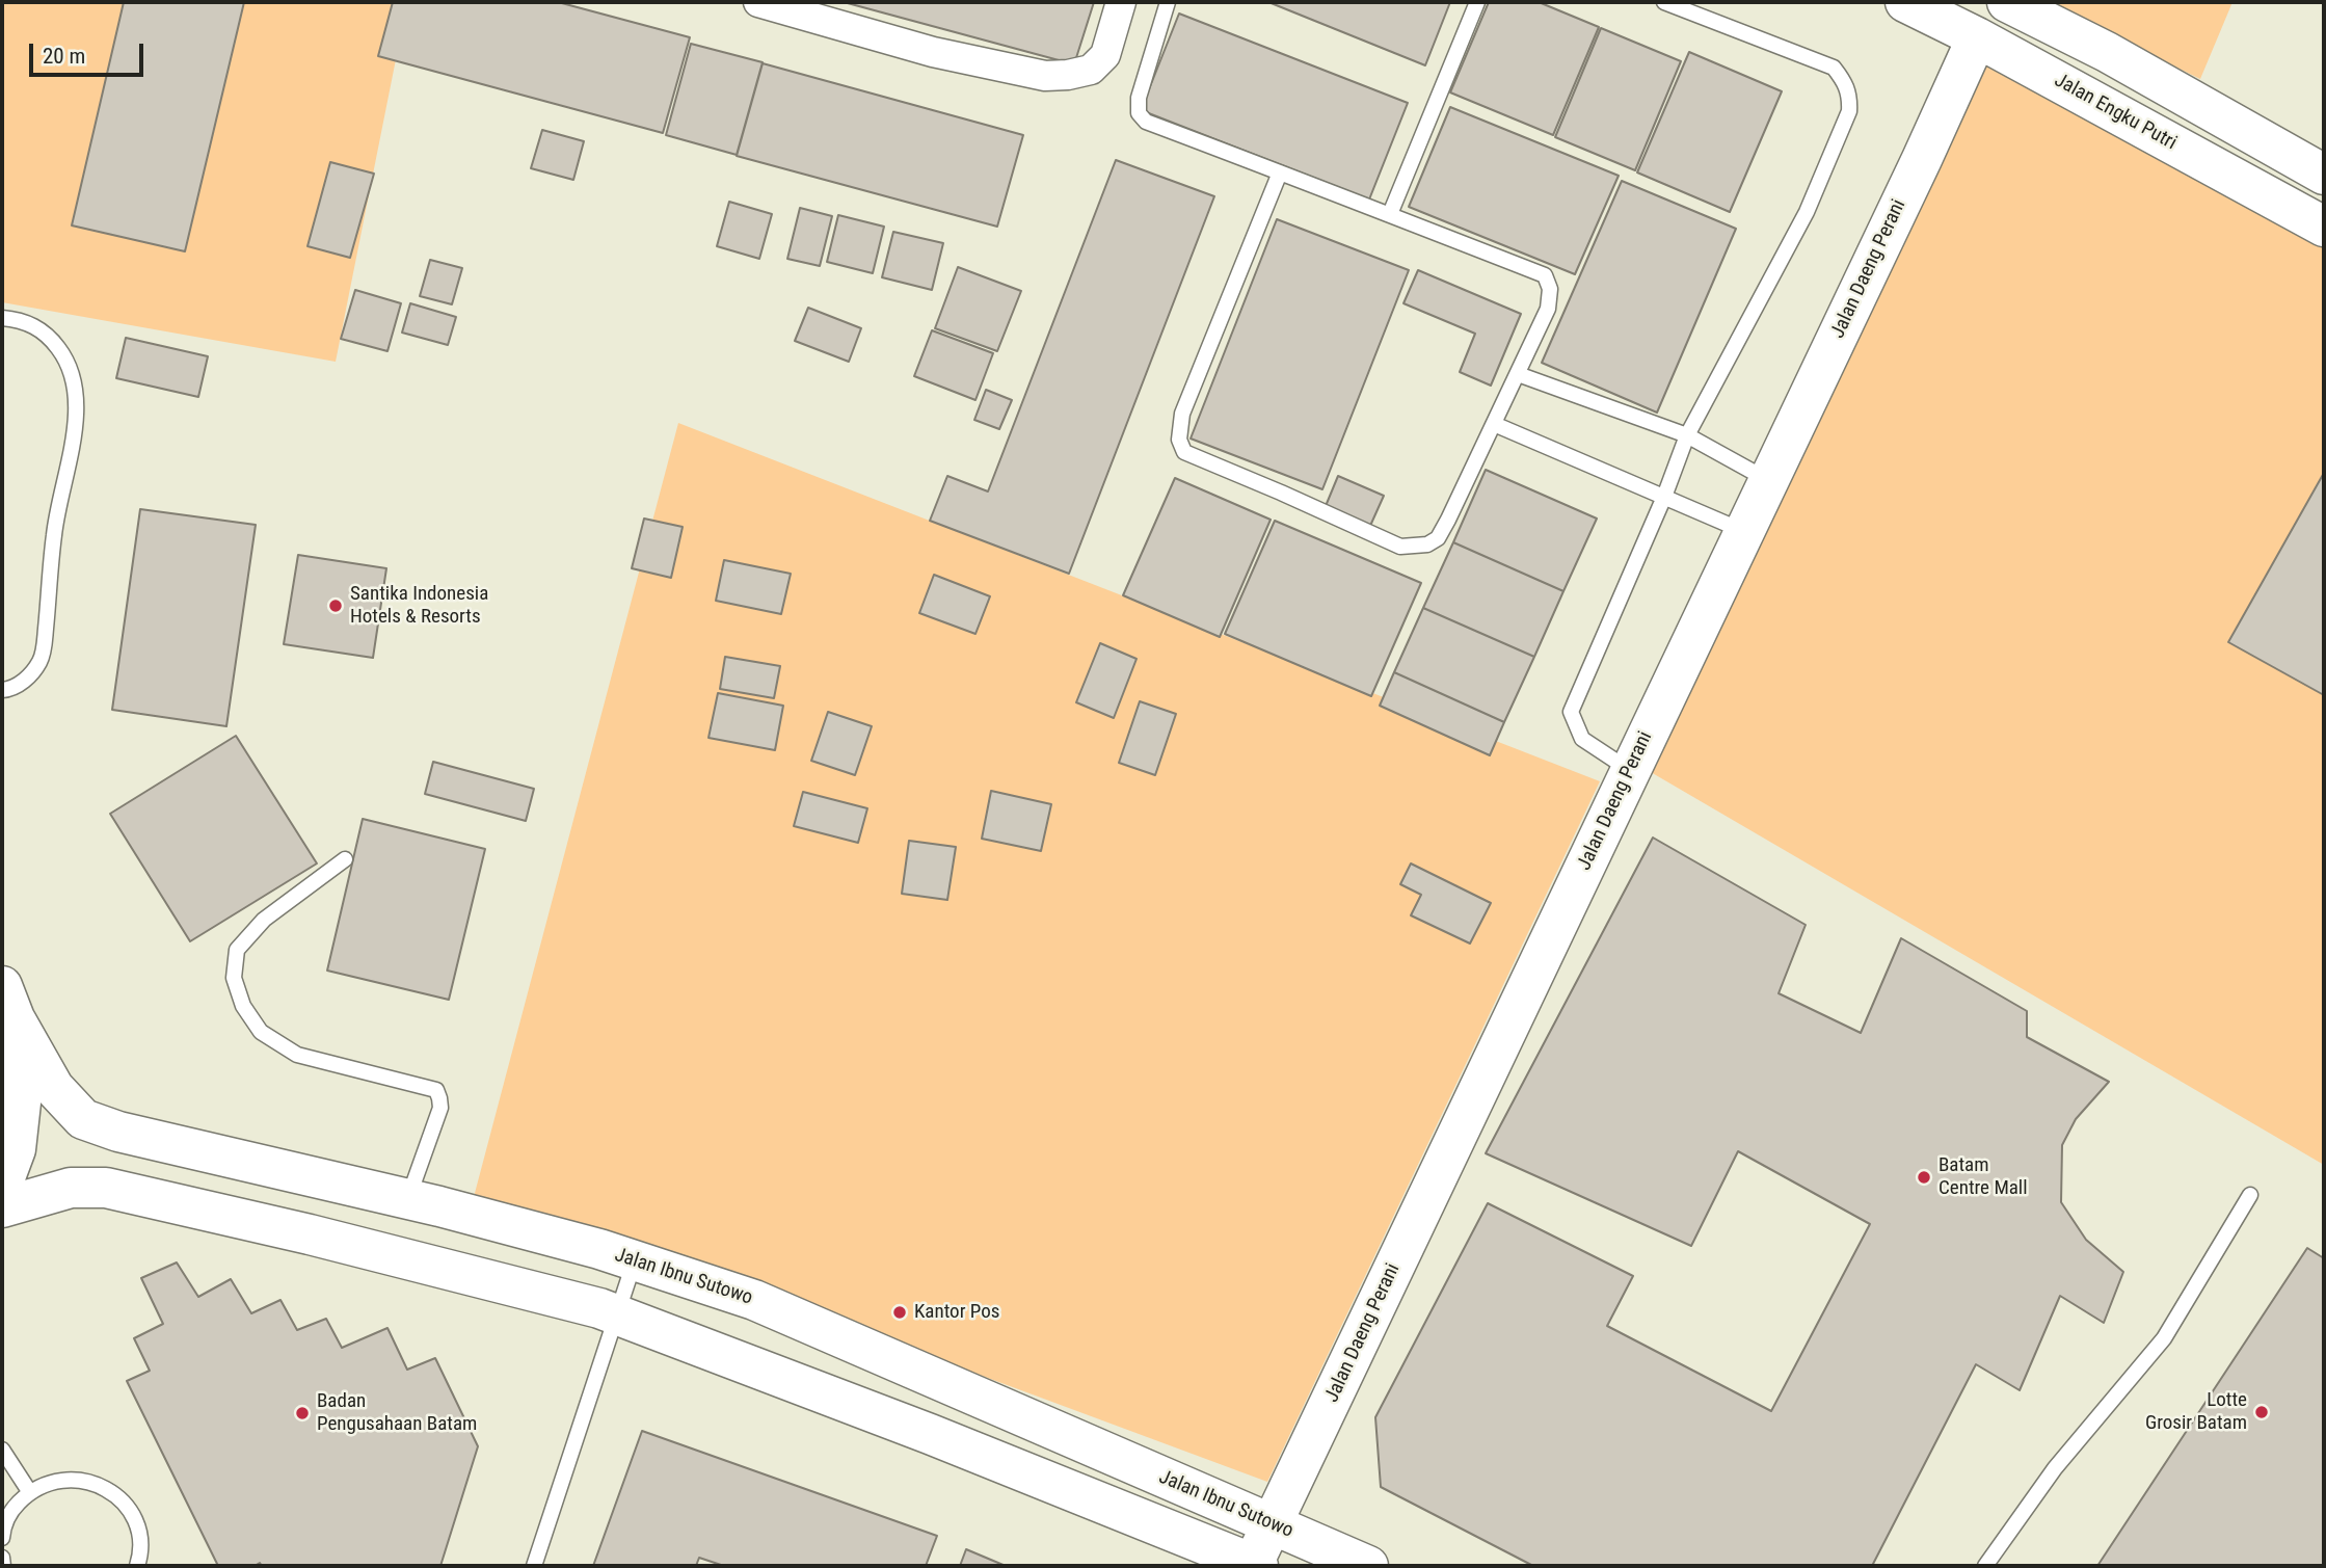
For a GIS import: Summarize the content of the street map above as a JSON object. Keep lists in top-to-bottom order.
{
  "streets": {
    "main road": ["Jalan Engku Putri", "Jalan Daeng Perani", "Jalan Ibnu Sutowo"]
  },
  "crossings": [
    ["Jalan Engku Putri", "Jalan Daeng Perani"],
    ["Jalan Daeng Perani", "Jalan Ibnu Sutowo"]
  ],
  "places": [
    "Santika Indonesia Hotels & Resorts",
    "Batam Centre Mall",
    "Kantor Pos",
    "Lotte Grosir Batam",
    "Badan Pengusahaan Batam"
  ],
  "scale_bar": "20 m"
}
